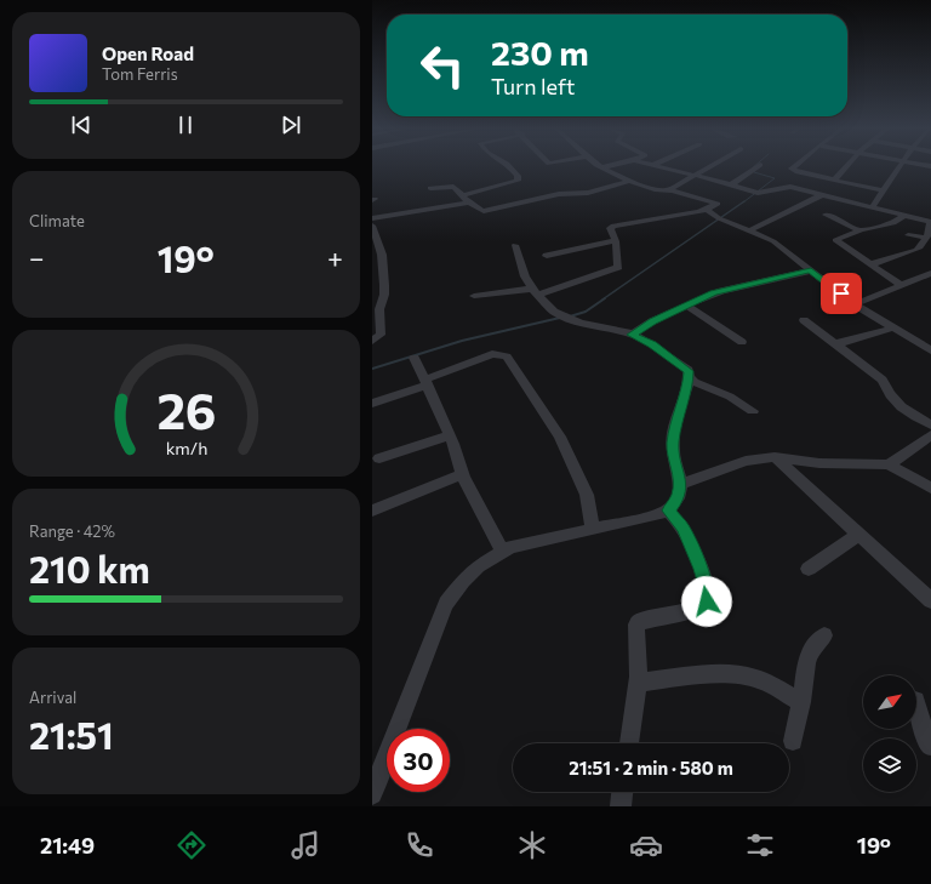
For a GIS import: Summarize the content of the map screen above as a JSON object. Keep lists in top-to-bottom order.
{
  "north": "top right",
  "page": {
    "turn": ["230 m", "Turn left"],
    "song": ["Open Road", "Tom Ferris"],
    "tile": [
      "Climate",
      ["Range · 42%", "210 km"],
      ["Arrival", "21:51"]
    ],
    "heat": ["−", "19°", "+"],
    "limit": "30",
    "trip": "21:51 · 2 min · 580 m",
    "tabs": ["21:49", "19°"],
    "gauge": ["26", "km/h"]
  }
}
